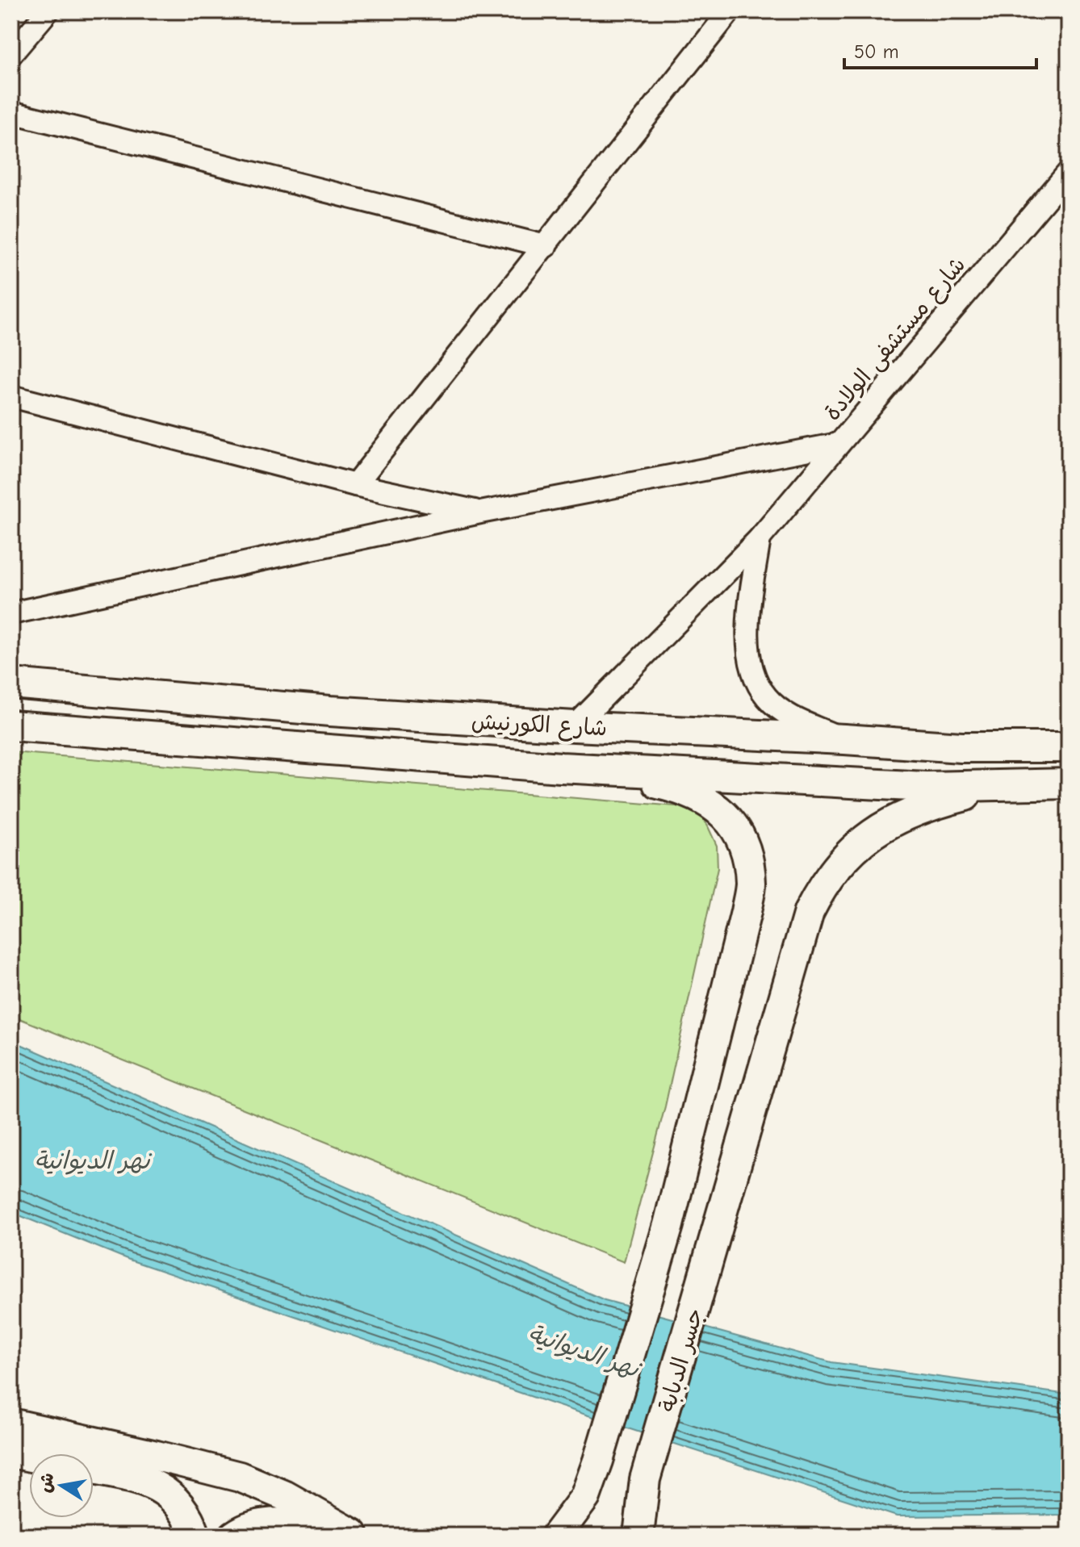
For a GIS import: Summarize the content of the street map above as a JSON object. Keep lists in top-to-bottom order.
{
  "streets": {
    "main road": ["شارع الكورنيش", "جسر الدبابة"],
    "street": ["شارع مستشفى الولادة"]
  },
  "crossings": [
    ["شارع مستشفى الولادة", "شارع الكورنيش"],
    ["شارع الكورنيش", "جسر الدبابة"]
  ],
  "water": ["نهر الديوانية"],
  "scale_bar": "50 m",
  "north": "left"
}
